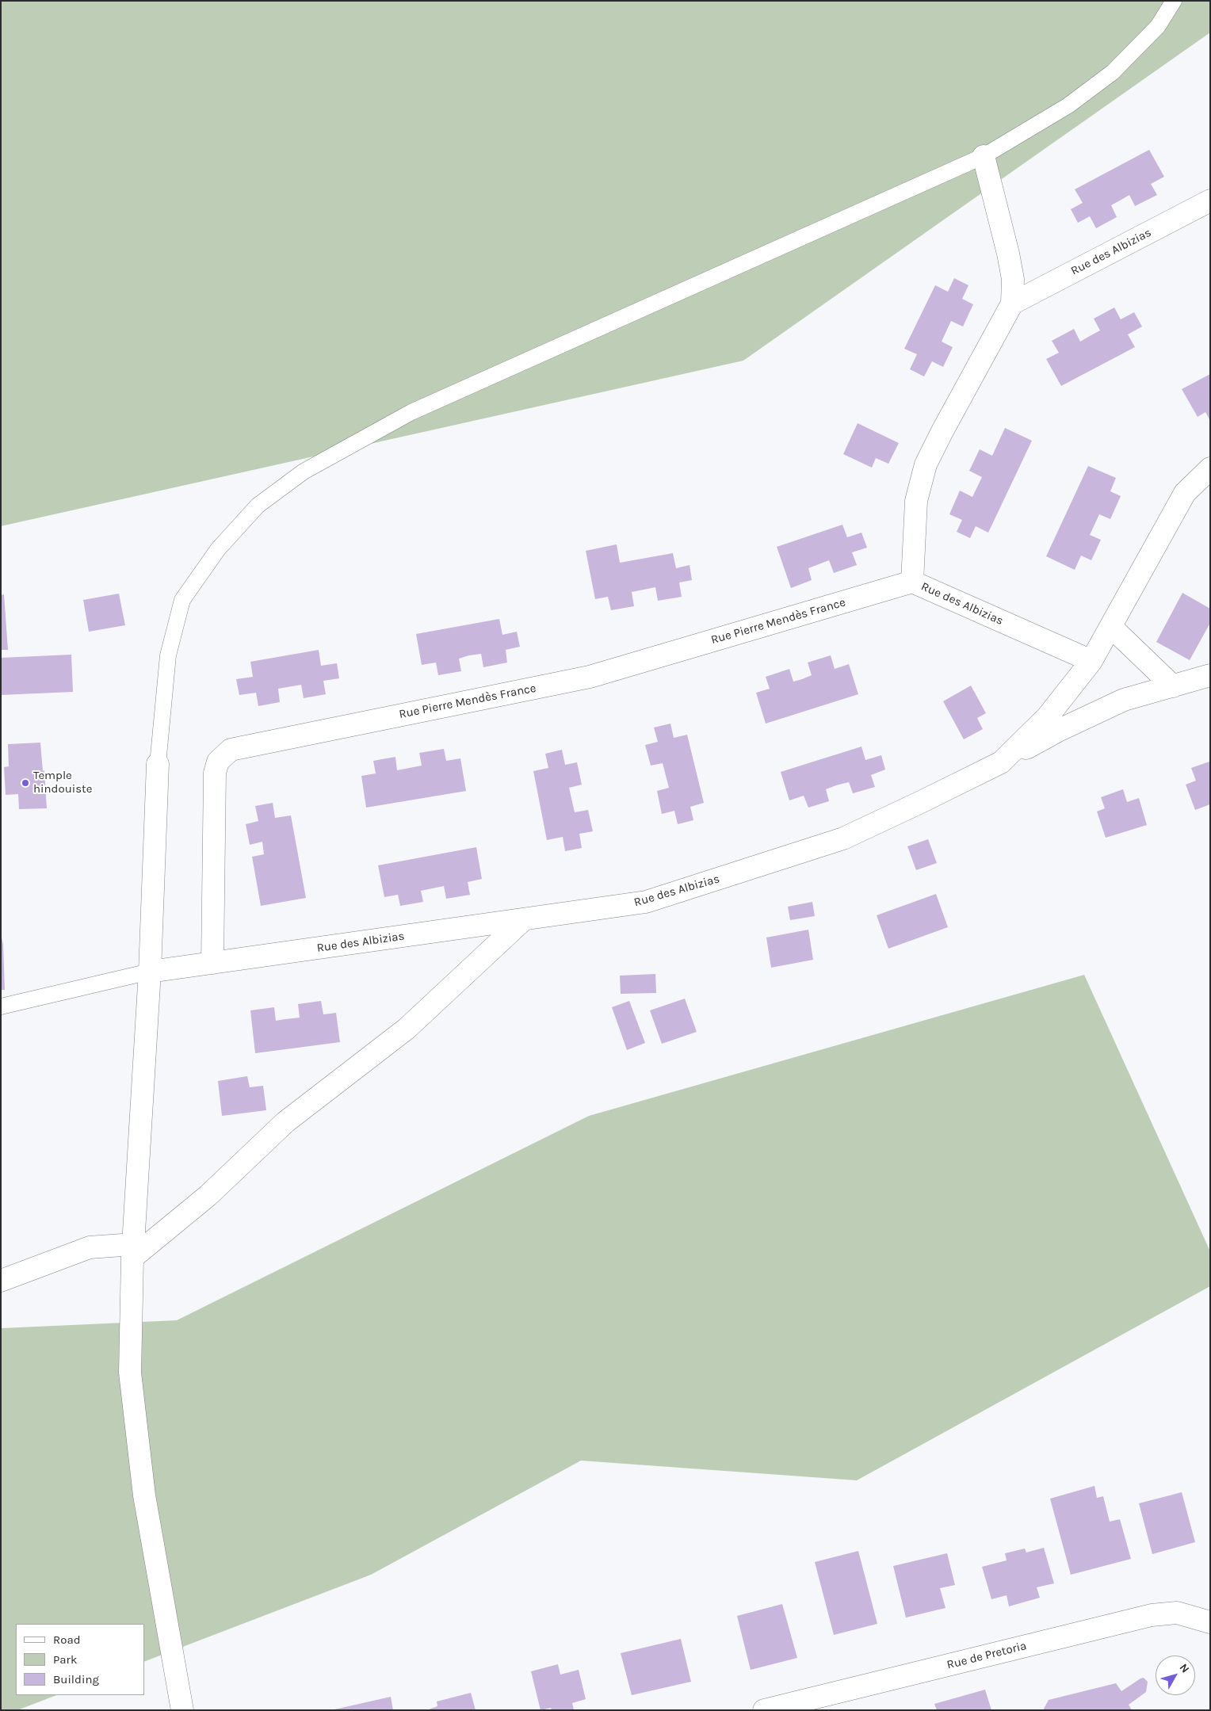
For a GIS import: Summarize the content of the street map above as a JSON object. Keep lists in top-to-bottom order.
{
  "streets": {
    "street": ["Rue des Albizias", "Rue Pierre Mendès France", "Rue de Pretoria"]
  },
  "crossings": [
    ["Rue des Albizias", "Rue Pierre Mendès France"]
  ],
  "places": ["Temple hindouiste"],
  "legend": ["Road", "Park", "Building"],
  "north": "top right"
}
